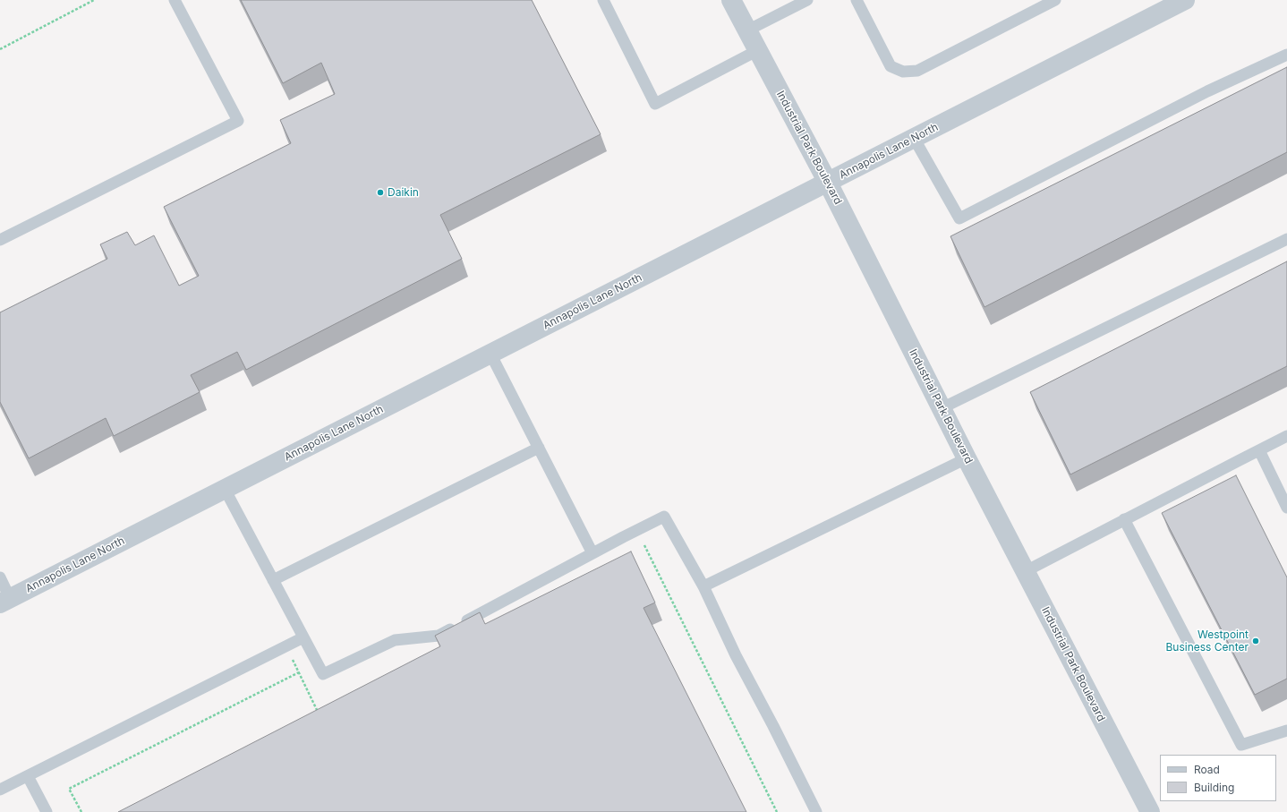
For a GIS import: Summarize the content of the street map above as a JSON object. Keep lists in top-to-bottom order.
{
  "streets": {
    "street": ["Industrial Park Boulevard", "Annapolis Lane North"]
  },
  "crossings": [
    ["Industrial Park Boulevard", "Annapolis Lane North"]
  ],
  "places": ["Daikin", "Westpoint Business Center"],
  "legend": ["Road", "Building"]
}
